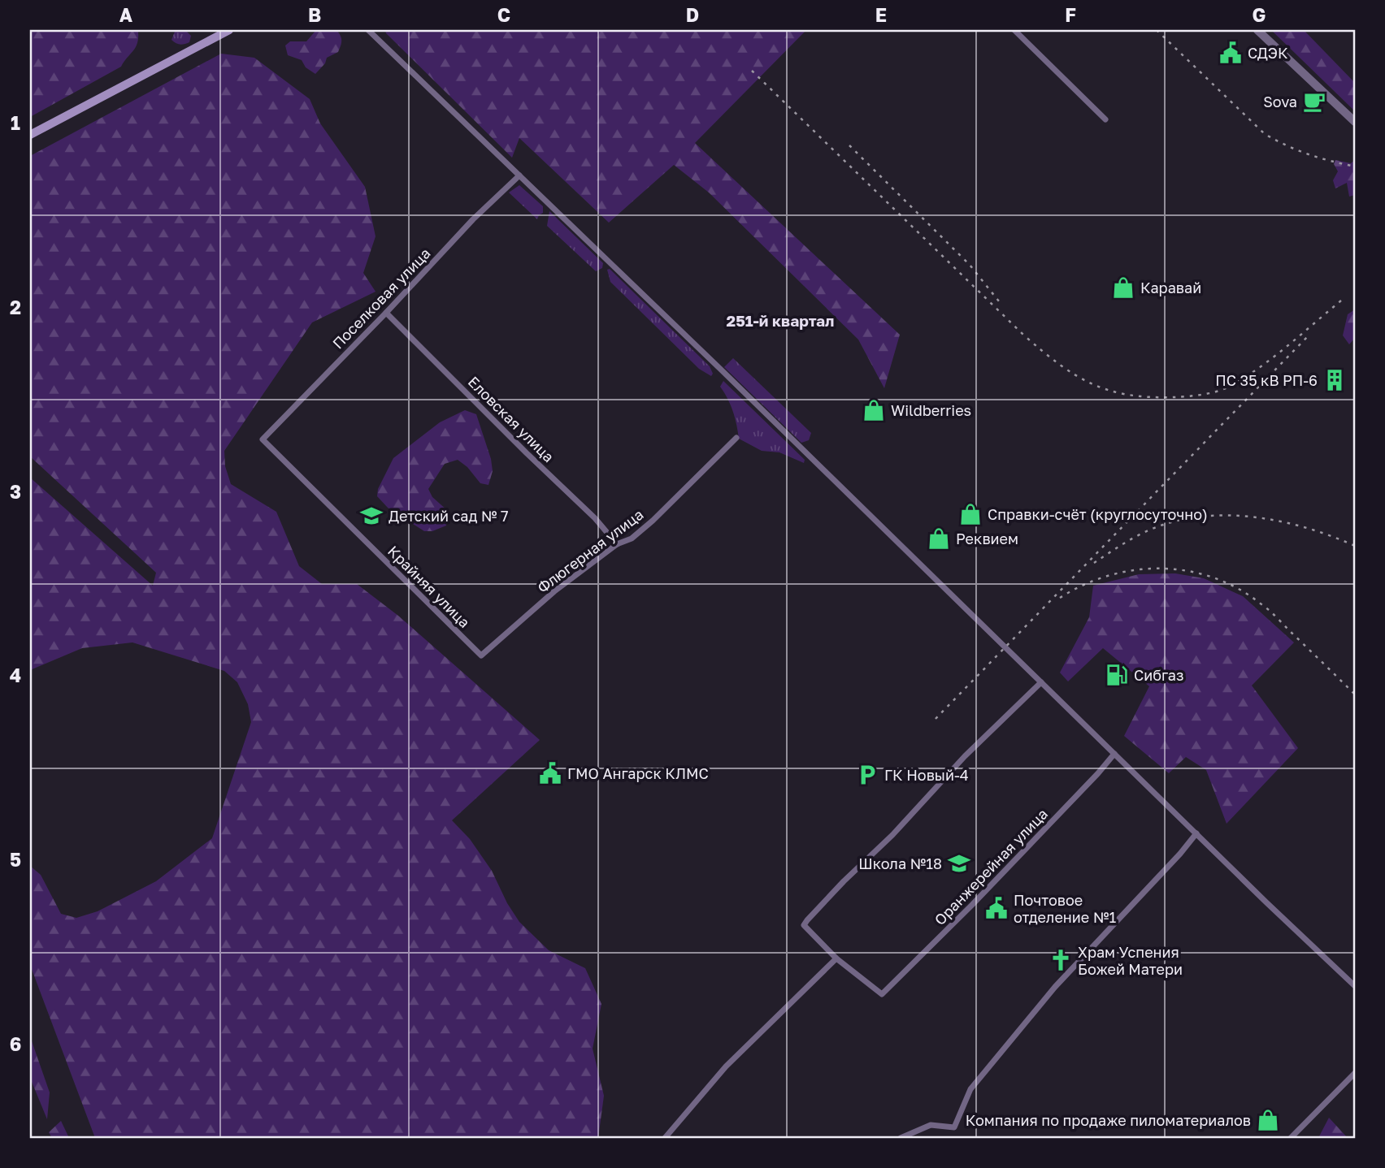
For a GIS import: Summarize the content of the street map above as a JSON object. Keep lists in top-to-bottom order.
{
  "streets": {
    "street": [
      "Поселковая улица",
      "Еловская улица",
      "Флюгерная улица",
      "Крайняя улица",
      "Оранжерейная улица"
    ]
  },
  "crossings": [
    ["Поселковая улица", "Еловская улица"],
    ["Поселковая улица", "Крайняя улица"],
    ["Еловская улица", "Флюгерная улица"],
    ["Флюгерная улица", "Крайняя улица"]
  ],
  "districts": ["251-й квартал"],
  "places": {
    "public building": ["СДЭК", "ГМО Ангарск КЛМС", "Почтовое отделение №1"],
    "cafe": ["Sova"],
    "shop": [
      "Каравай",
      "Wildberries",
      "Справки-счёт (круглосуточно)",
      "Реквием",
      "Компания по продаже пиломатериалов"
    ],
    "building": ["ПС 35 кВ РП-6"],
    "school or university": ["Детский сад № 7", "Школа №18"],
    "fuel station": ["Сибгаз"],
    "parking": ["ГК Новый-4"],
    "church": ["Храм Успения Божей Матери"]
  },
  "grid": {
    "columns": [
      "A",
      "B",
      "C",
      "D",
      "E",
      "F",
      "G"
    ],
    "rows": [
      "1",
      "2",
      "3",
      "4",
      "5",
      "6"
    ]
  }
}
